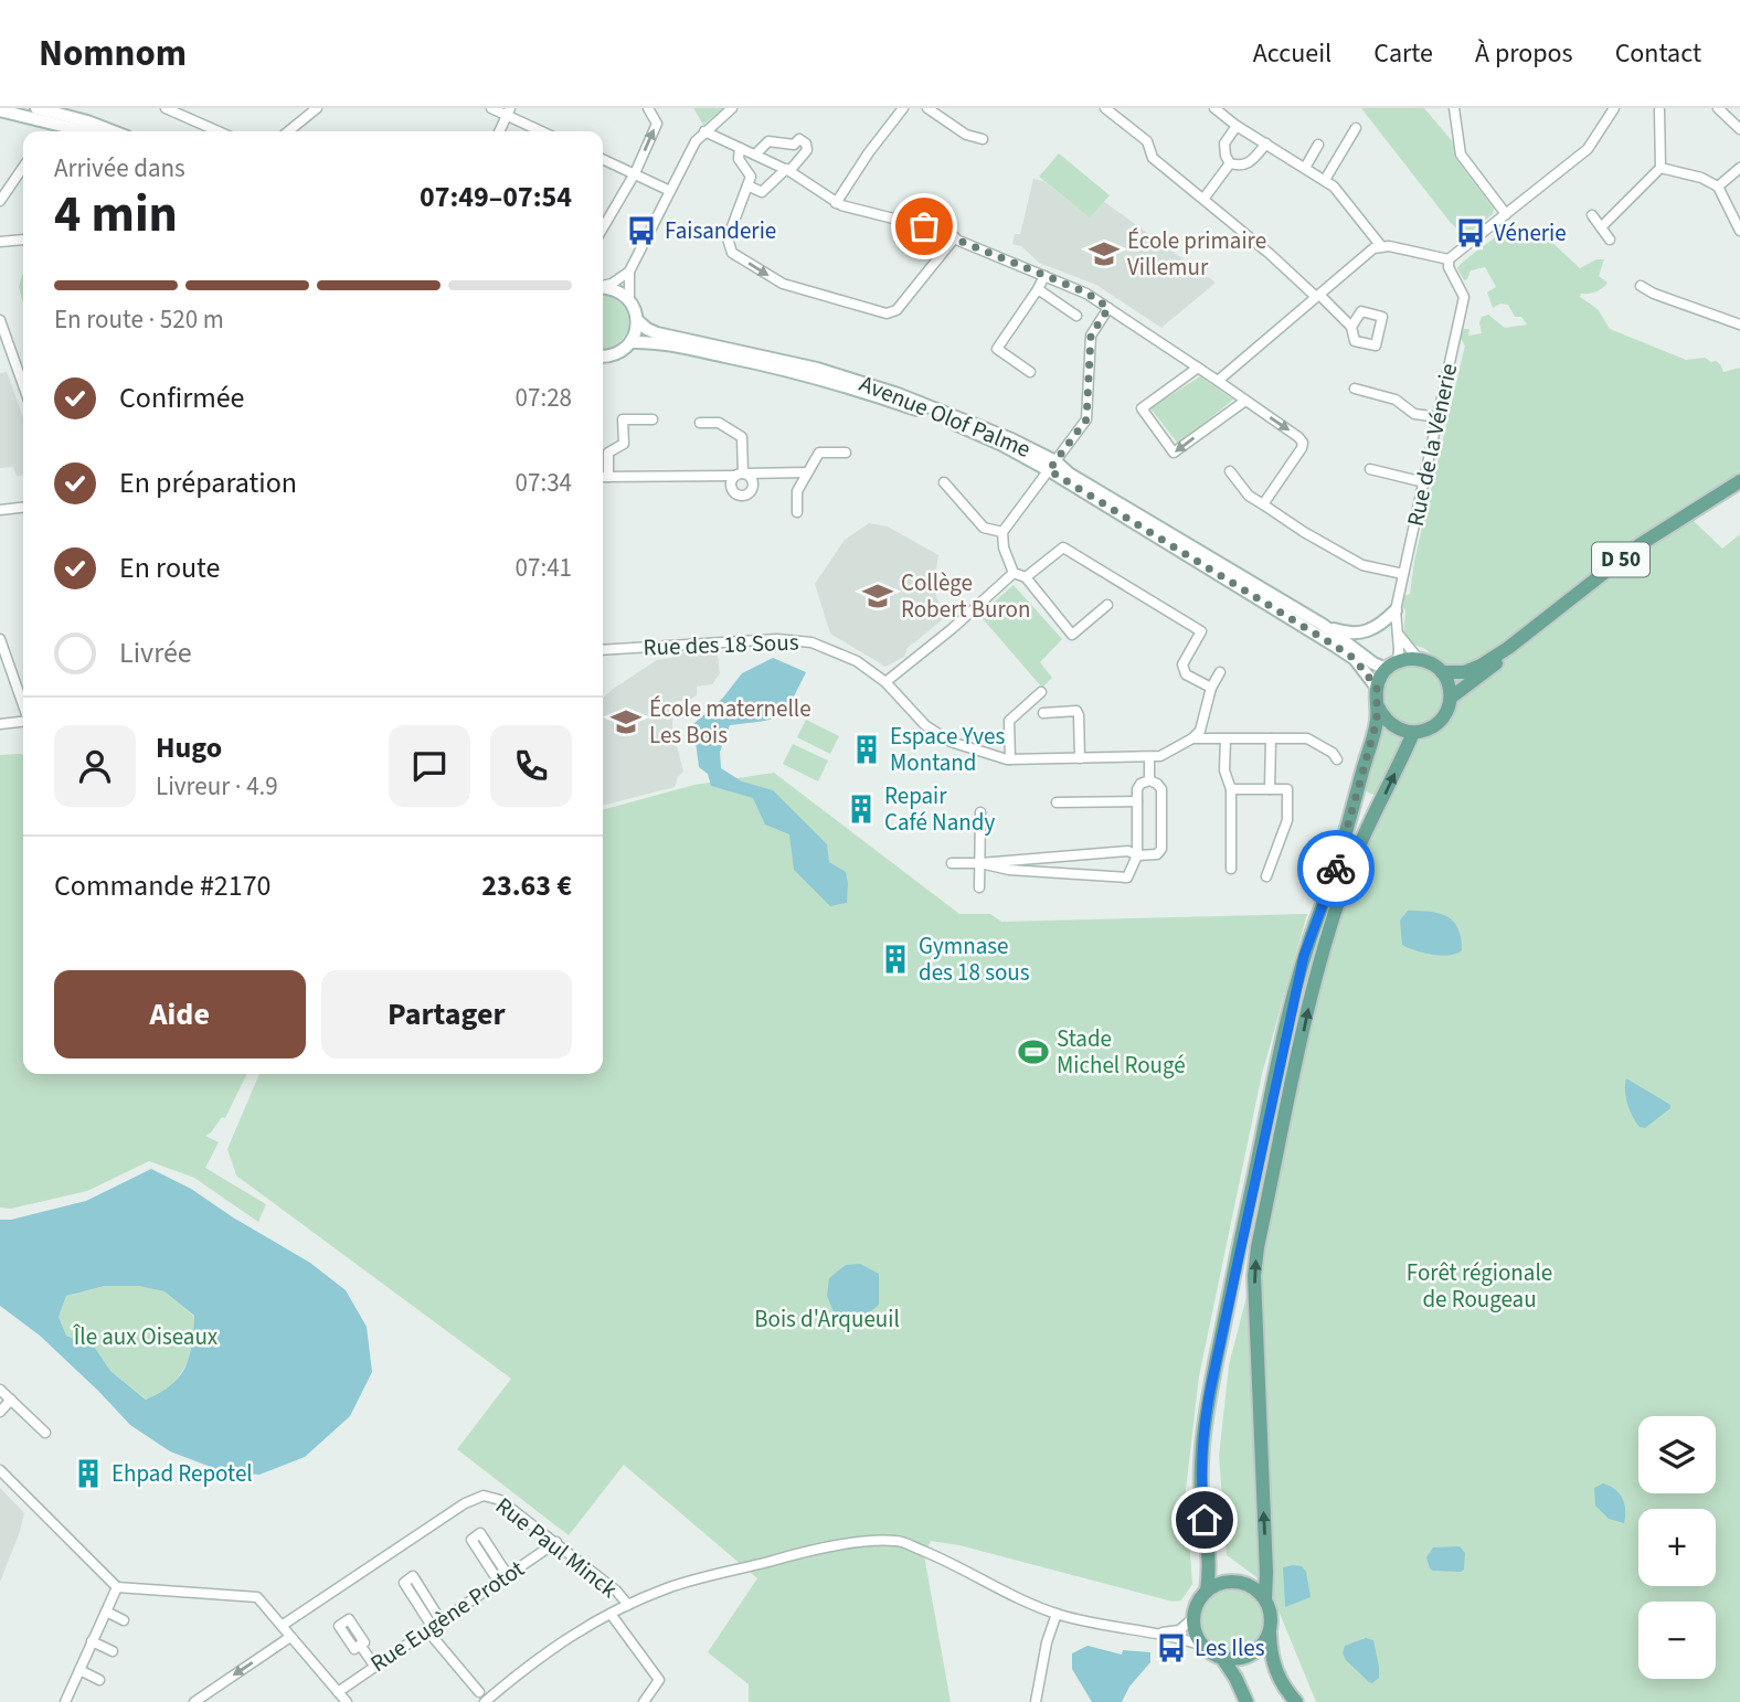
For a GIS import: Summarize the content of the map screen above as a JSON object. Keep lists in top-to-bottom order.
{
  "streets": {
    "main road": ["Avenue Olof Palme", "D 50"],
    "street": [
      "Rue de la Vénerie",
      "Rue des 18 Sous",
      "Rue Paul Minck",
      "Rue Eugène Protot"
    ]
  },
  "crossings": [
    ["Avenue Olof Palme", "Rue de la Vénerie"],
    ["Avenue Olof Palme", "D 50"],
    ["Rue de la Vénerie", "D 50"],
    ["Rue Paul Minck", "Rue Eugène Protot"]
  ],
  "parks": ["Forêt régionale de Rougeau", "Bois d'Arqueuil", "Île aux Oiseaux"],
  "places": {
    "bus stop": ["Faisanderie", "Vénerie", "Les Iles"],
    "school or university": ["École primaire Villemur", "Collège Robert Buron", "École maternelle Les Bois"],
    "building": [
      "Espace Yves Montand",
      "Repair Café Nandy",
      "Gymnase des 18 sous",
      "Ehpad Repotel"
    ],
    "sports": ["Stade Michel Rougé"]
  },
  "page": {
    "header": "Nomnom",
    "nav": [
      "Accueil",
      "Carte",
      "À propos",
      "Contact"
    ],
    "heading": ["4 min", "Arrivée dans", "07:49–07:54"],
    "panel": [
      "Hugo",
      "Livreur · 4.9",
      "Commande #2170",
      "23.63 €"
    ],
    "bar": "En route · 520 m",
    "list": [
      ["Confirmée", "07:28"],
      ["En préparation", "07:34"],
      ["En route", "07:41"],
      "Livrée"
    ],
    "buttons": ["Aide", "Partager"],
    "map_buttons": ["+", "−"]
  }
}
